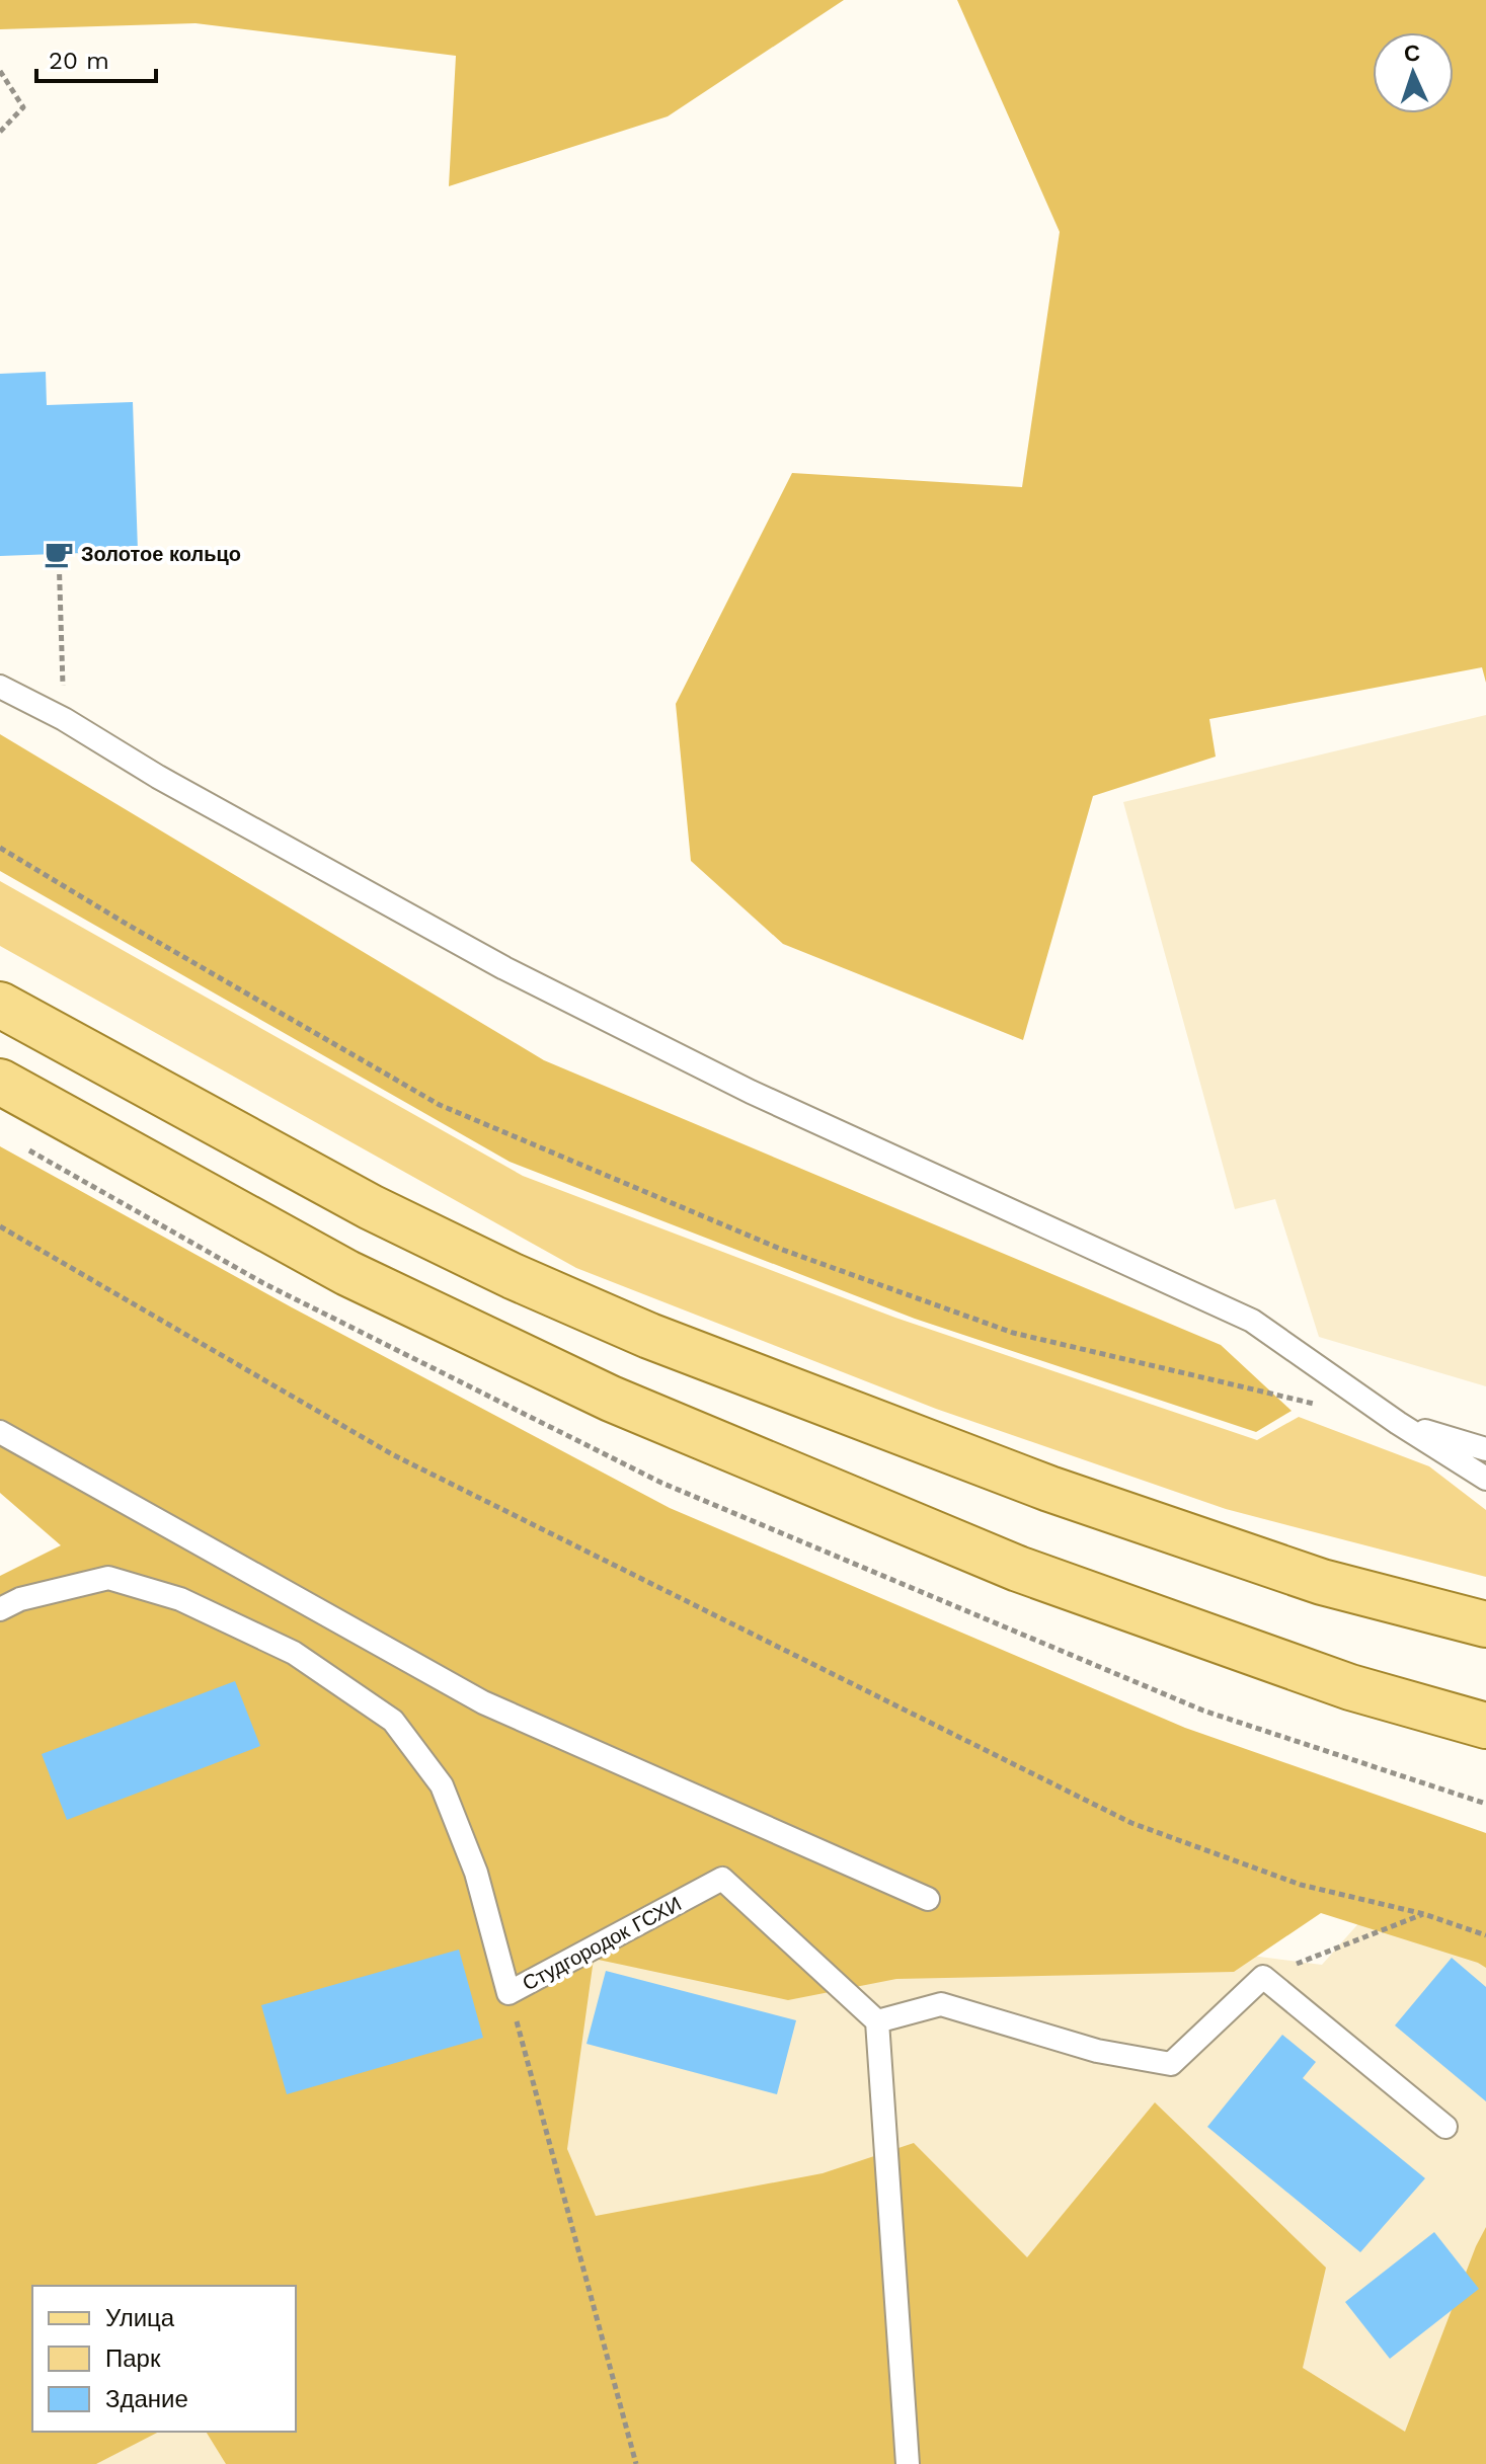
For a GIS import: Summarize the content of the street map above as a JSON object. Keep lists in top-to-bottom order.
{
  "streets": {
    "lane": ["Студгородок ГСХИ"]
  },
  "places": {
    "cafe": ["Золотое кольцо"]
  },
  "legend": ["Улица", "Парк", "Здание"],
  "scale_bar": "20 m",
  "north": "top"
}
